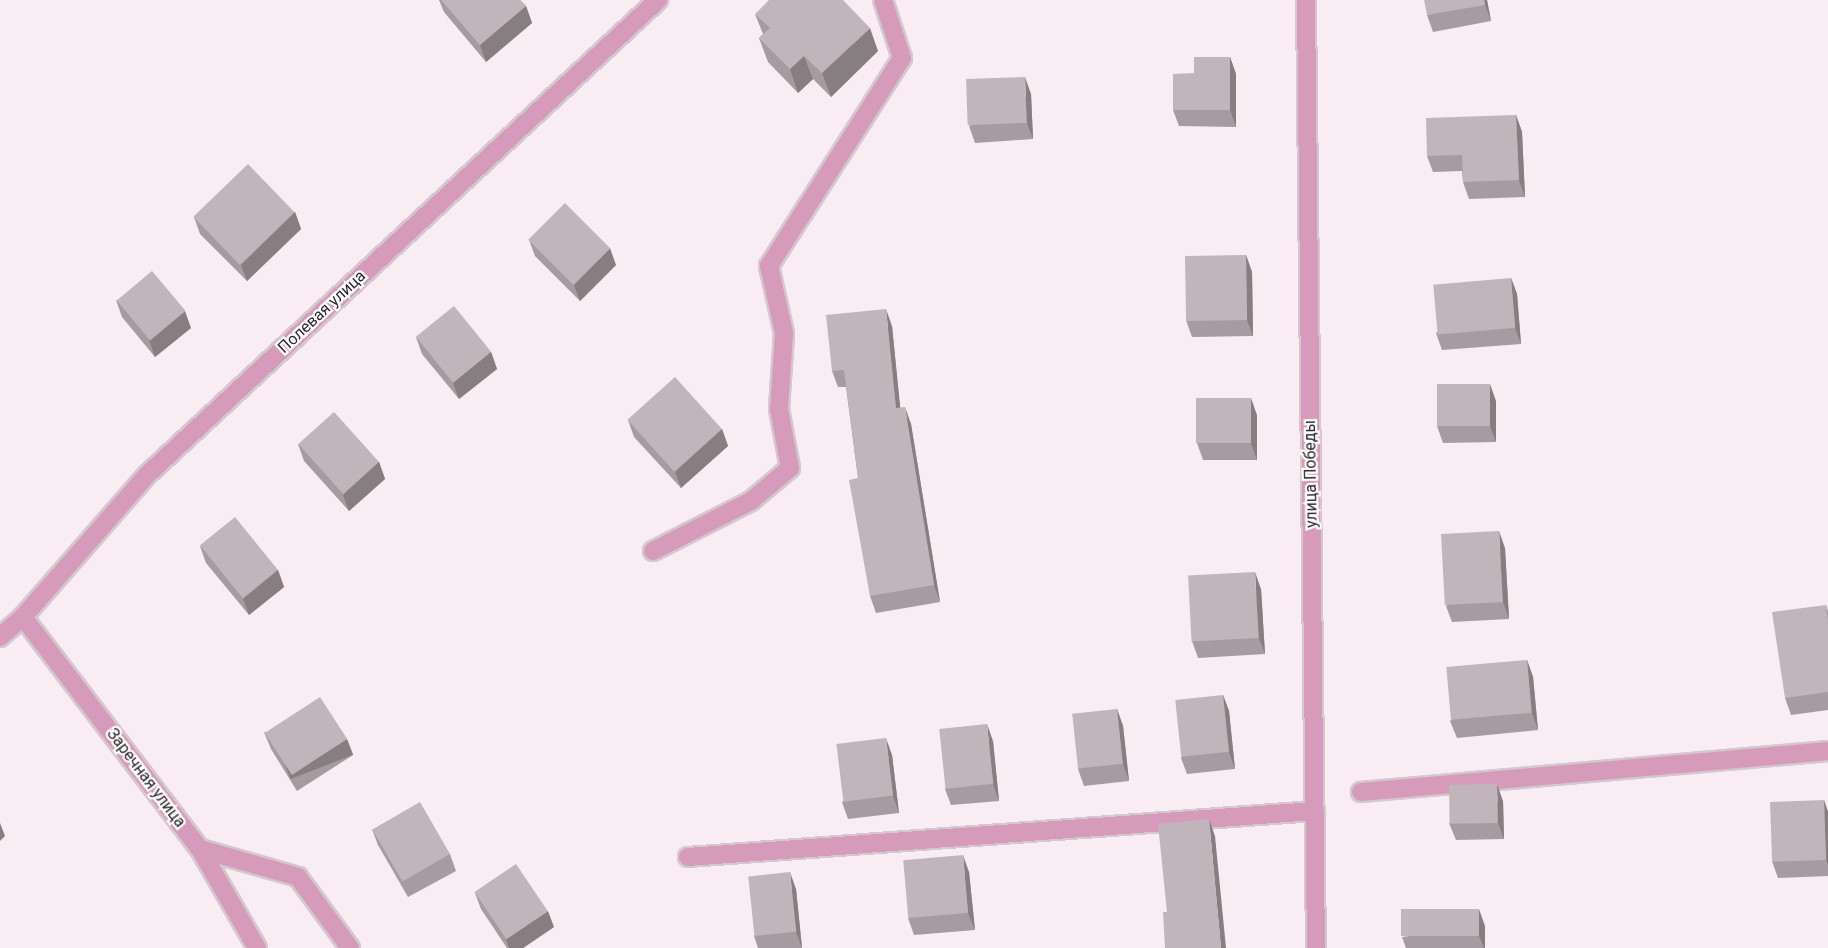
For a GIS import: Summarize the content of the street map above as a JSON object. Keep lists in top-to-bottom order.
{
  "streets": {
    "street": ["Полевая улица", "улица Победы", "Заречная улица"]
  },
  "crossings": [
    ["Полевая улица", "Заречная улица"]
  ]
}
